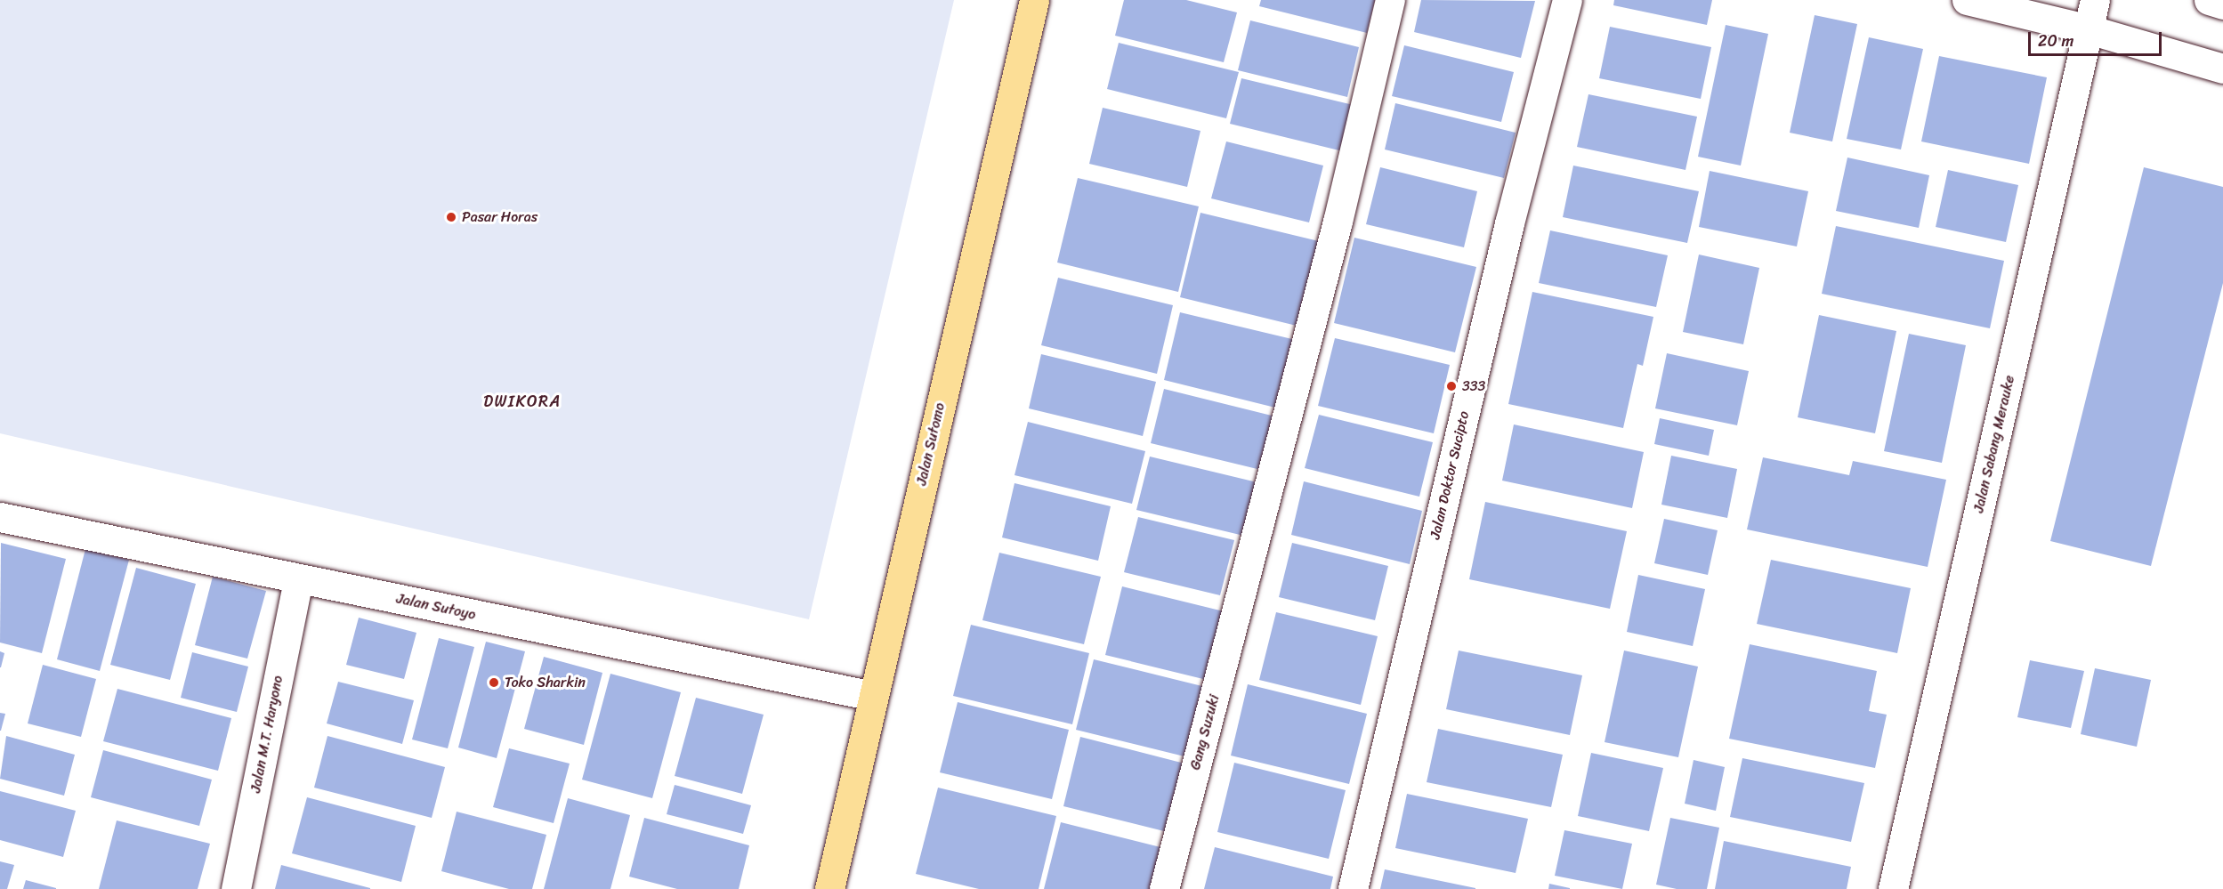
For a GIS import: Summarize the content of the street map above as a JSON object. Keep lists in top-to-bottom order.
{
  "streets": {
    "main road": ["Jalan Sutomo"],
    "street": [
      "Jalan Sabang Merauke",
      "Jalan Doktor Sucipto",
      "Jalan Sutoyo",
      "Gang Suzuki",
      "Jalan M.T. Haryono"
    ]
  },
  "crossings": [
    ["Jalan Sutomo", "Jalan Sutoyo"],
    ["Jalan Sutoyo", "Jalan M.T. Haryono"]
  ],
  "districts": ["DWIKORA"],
  "places": ["Pasar Horas", "333", "Toko Sharkin"],
  "scale_bar": "20 m"
}
